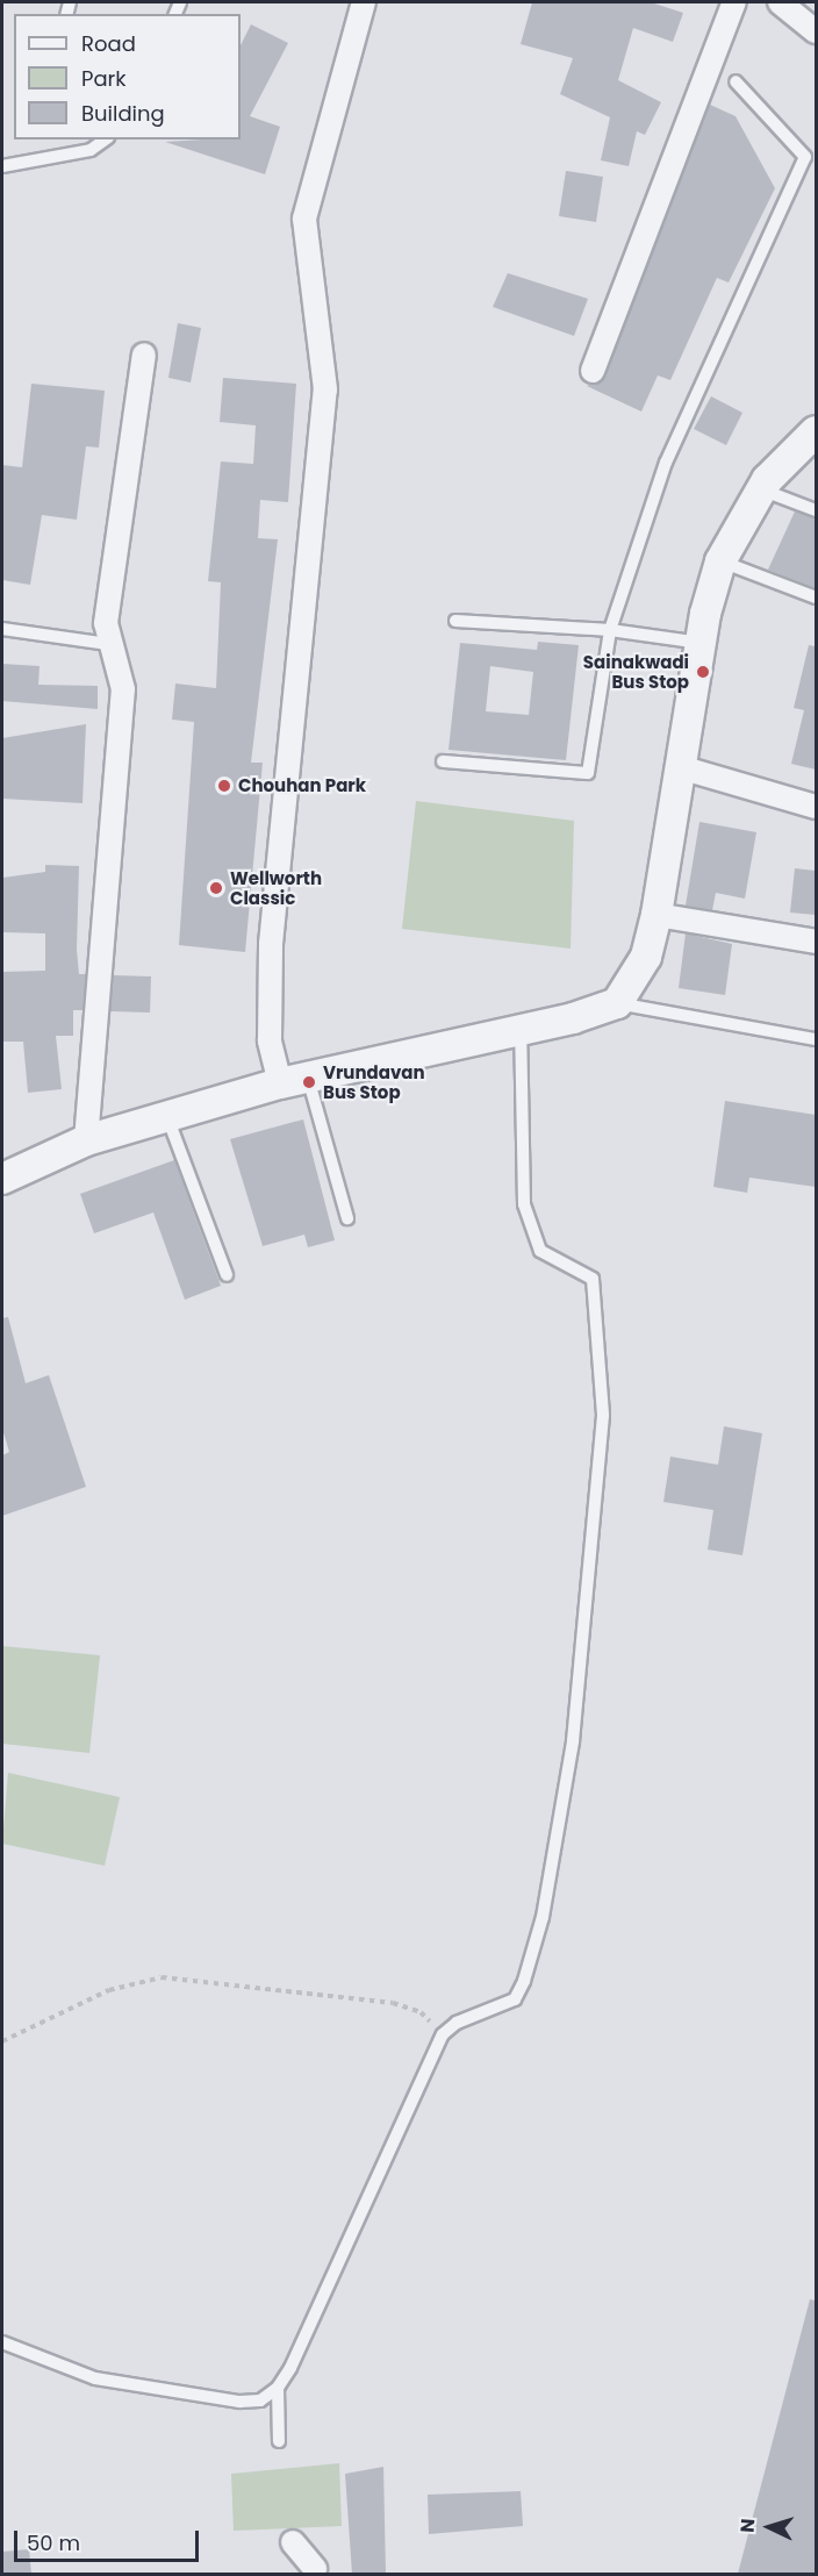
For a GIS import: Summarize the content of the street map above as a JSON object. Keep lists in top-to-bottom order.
{
  "places": [
    "Sainakwadi Bus Stop",
    "Chouhan Park",
    "Wellworth Classic",
    "Vrundavan Bus Stop"
  ],
  "legend": ["Road", "Park", "Building"],
  "scale_bar": "50 m",
  "north": "left"
}
